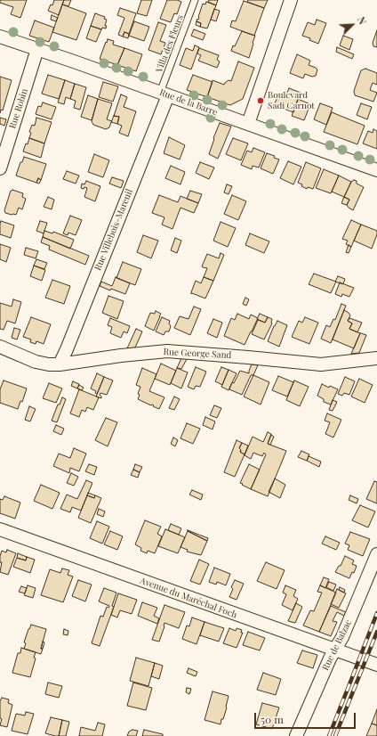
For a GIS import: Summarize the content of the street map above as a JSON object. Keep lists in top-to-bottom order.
{
  "streets": {
    "street": [
      "Rue de la Barre",
      "Rue Robin",
      "Rue Villebois-Mareuil",
      "Rue George Sand",
      "Avenue du Maréchal Foch",
      "Rue de Balzac"
    ],
    "lane": ["Villa des Fleurs"]
  },
  "crossings": [
    ["Villa des Fleurs", "Rue de la Barre"],
    ["Villa des Fleurs", "Rue Villebois-Mareuil"],
    ["Rue de la Barre", "Rue Robin"],
    ["Rue de la Barre", "Rue Villebois-Mareuil"],
    ["Rue Villebois-Mareuil", "Rue George Sand"],
    ["Avenue du Maréchal Foch", "Rue de Balzac"]
  ],
  "places": ["Boulevard Sadi Carnot"],
  "scale_bar": "50 m",
  "north": "top right"
}
